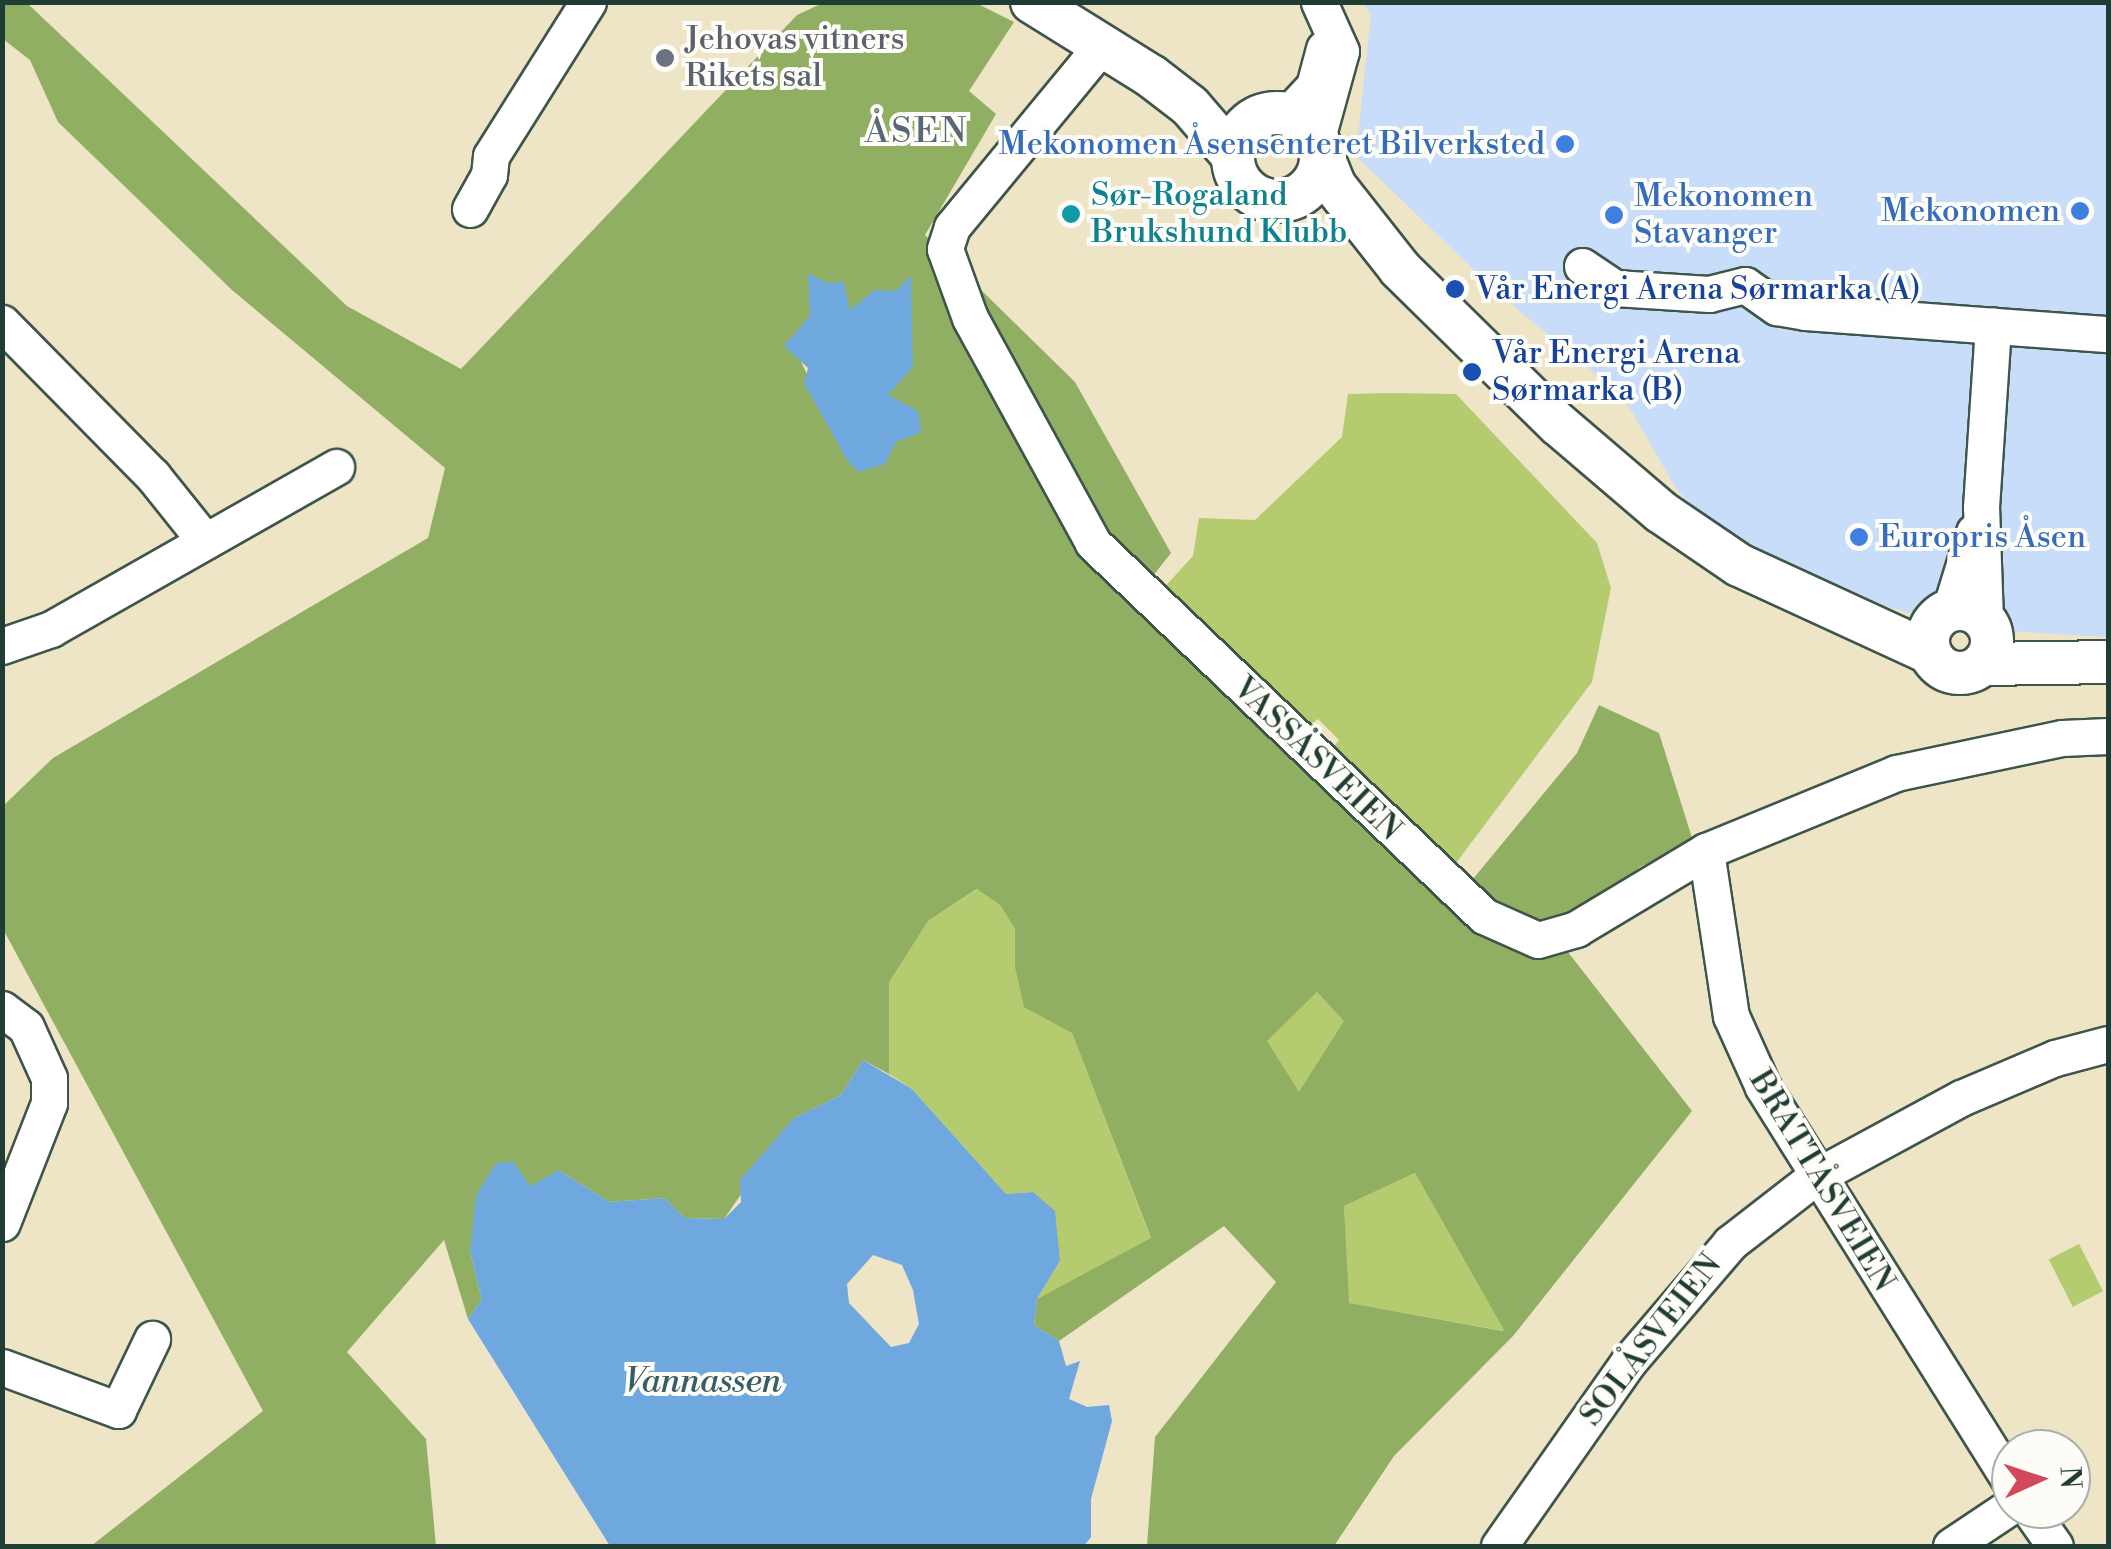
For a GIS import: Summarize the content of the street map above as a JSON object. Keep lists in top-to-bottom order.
{
  "streets": {
    "street": ["VASSÅSVEIEN", "BRATTÅSVEIEN", "SOLÅSVEIEN"]
  },
  "crossings": [
    ["VASSÅSVEIEN", "BRATTÅSVEIEN"],
    ["BRATTÅSVEIEN", "SOLÅSVEIEN"]
  ],
  "districts": ["ÅSEN"],
  "water": ["Vannassen"],
  "places": [
    "Jehovas vitners Rikets sal",
    "Mekonomen Åsensenteret Bilverksted",
    "Mekonomen",
    "Sør-Rogaland Brukshund Klubb",
    "Mekonomen Stavanger",
    "Vår Energi Arena Sørmarka (A)",
    "Vår Energi Arena Sørmarka (B)",
    "Europris Åsen"
  ],
  "north": "right"
}
